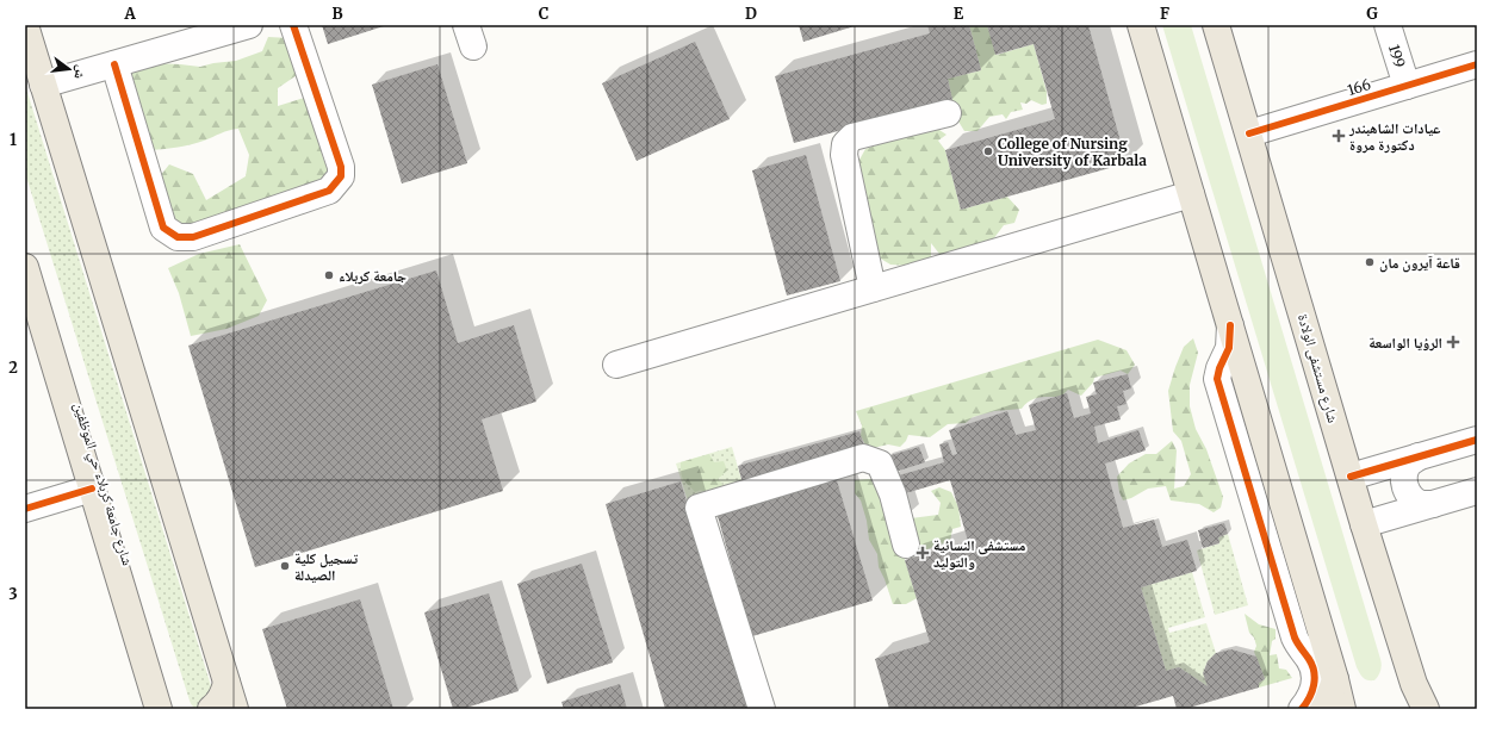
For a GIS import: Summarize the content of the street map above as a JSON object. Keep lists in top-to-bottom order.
{
  "streets": {
    "main road": ["شارع مستشفى الولادة", "شارع جامعة كربلاء حي الموظفين"],
    "street": ["199", "166"]
  },
  "crossings": [
    ["199", "166"],
    ["166", "شارع مستشفى الولادة"]
  ],
  "places": {
    "health": ["عيادات الشاهبندر دكتورة مروة", "الرؤيا الواسعة", "مستشفى النسائية والتوليد"],
    "other": [
      "College of Nursing University of Karbala",
      "قاعة آيرون مان",
      "جامعة كربلاء",
      "تسجيل كلية الصيدلة"
    ]
  },
  "north": "right",
  "grid": {
    "columns": [
      "A",
      "B",
      "C",
      "D",
      "E",
      "F",
      "G"
    ],
    "rows": ["1", "2", "3"]
  }
}
